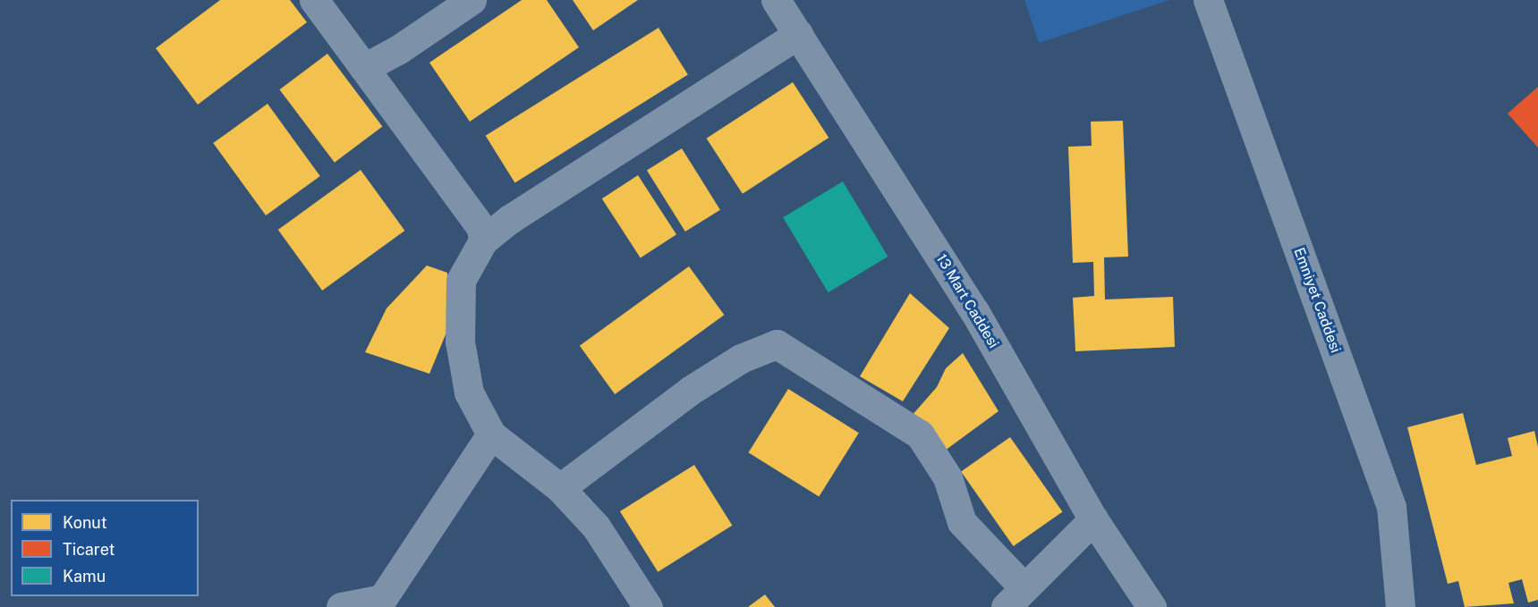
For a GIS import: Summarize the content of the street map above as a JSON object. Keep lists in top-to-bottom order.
{
  "streets": {
    "street": ["Emniyet Caddesi", "13 Mart Caddesi"]
  },
  "legend": ["Konut", "Ticaret", "Kamu"]
}
